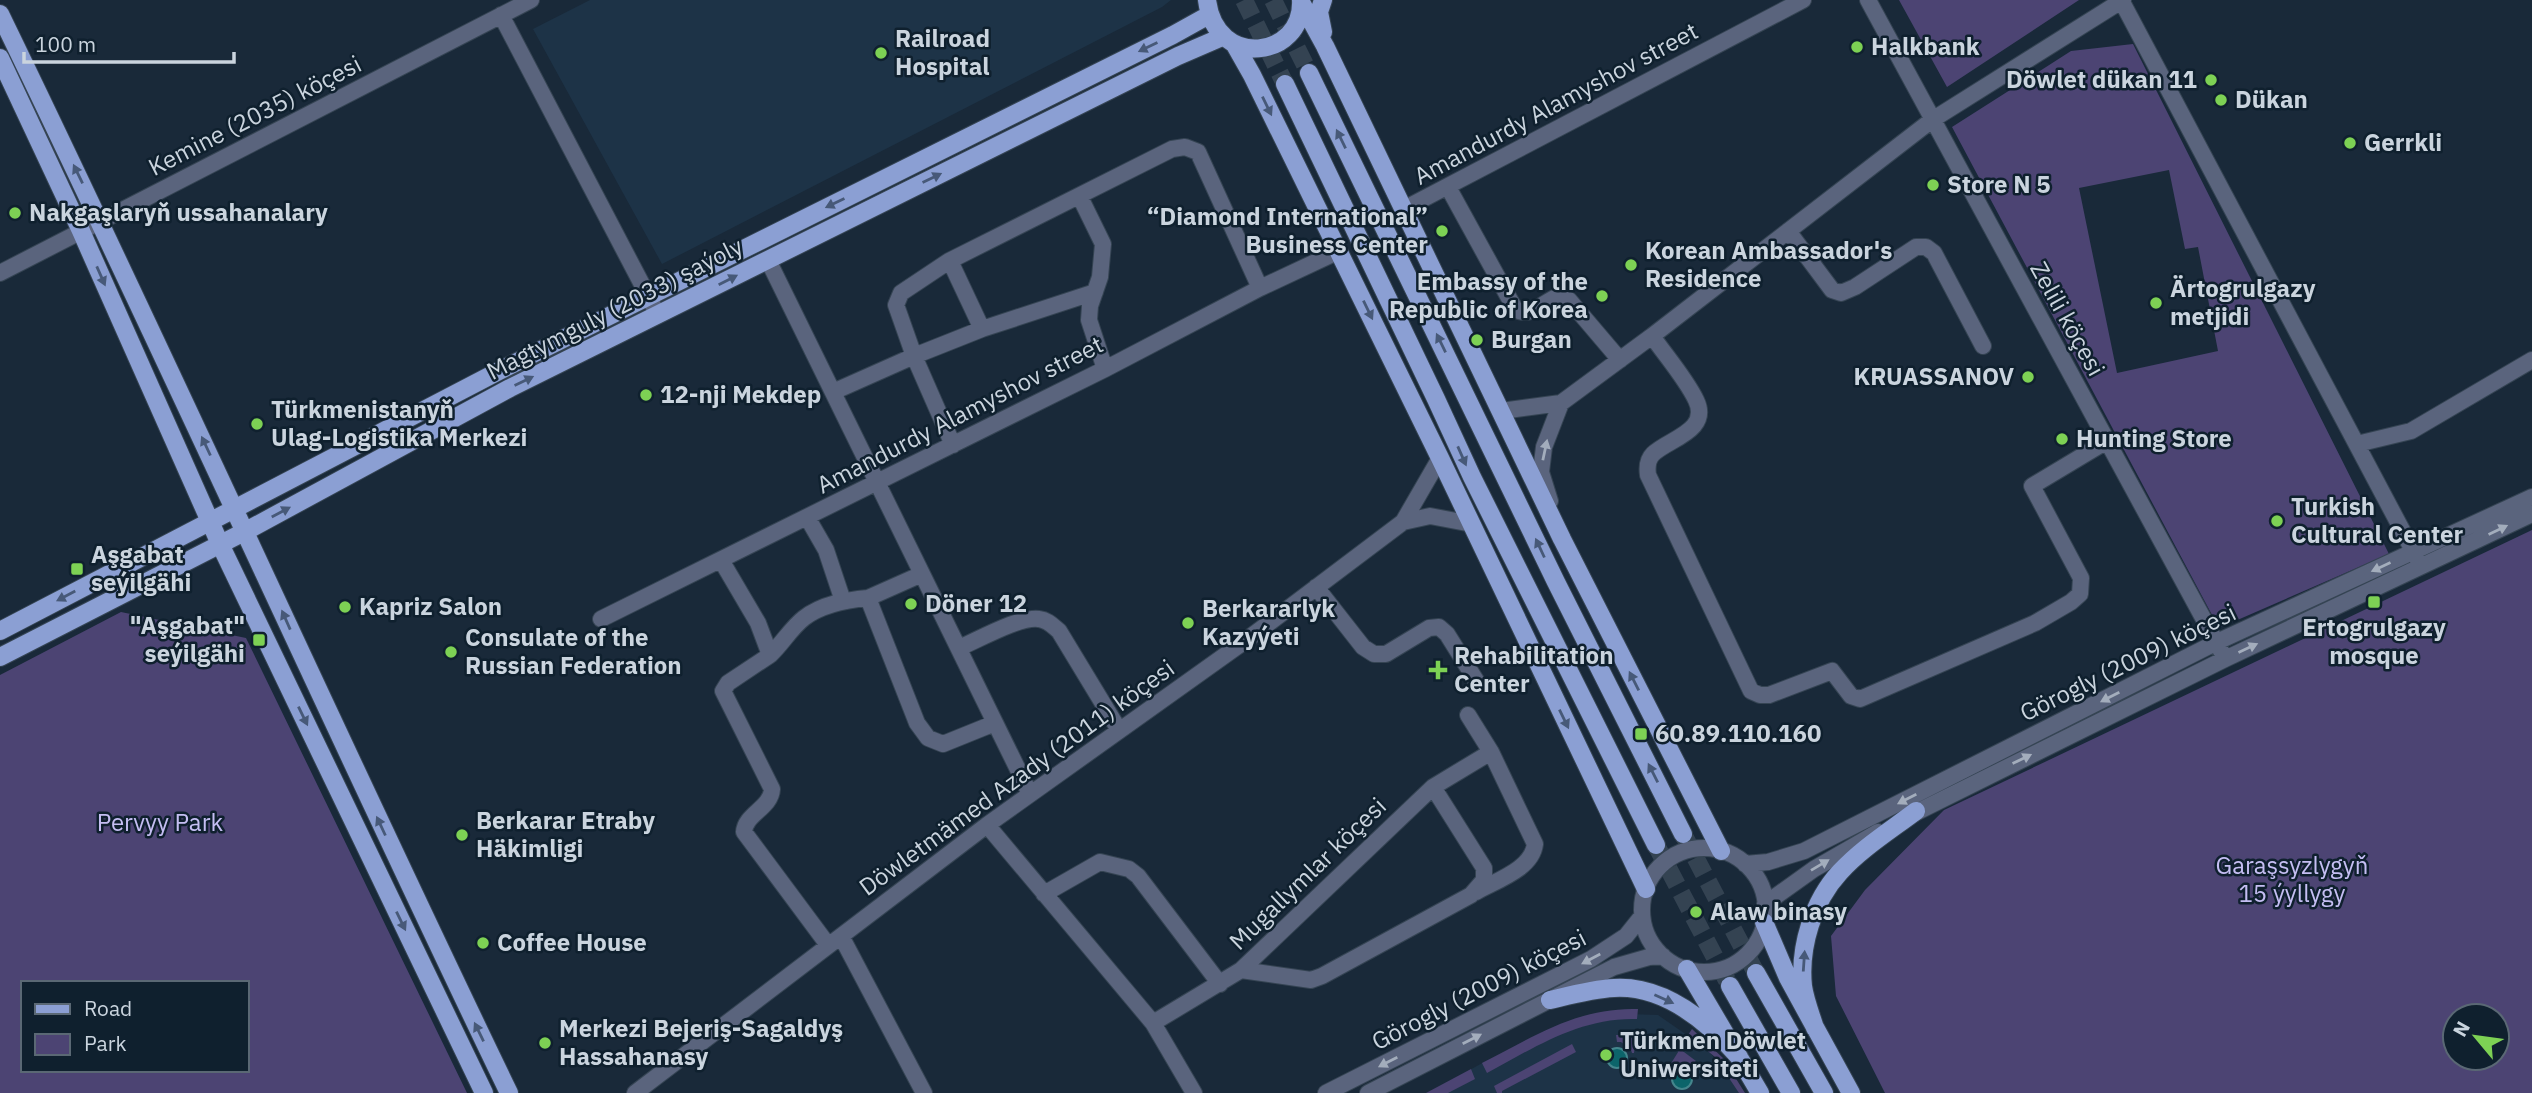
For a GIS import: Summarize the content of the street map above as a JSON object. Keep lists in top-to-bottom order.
{
  "streets": {
    "main road": ["Magtymguly (2033) şaýoly"],
    "street": [
      "Amandurdy Alamyshov street",
      "Kemine (2035) köçesi",
      "Zelili köçesi",
      "Görogly (2009) köçesi",
      "Döwletmämed Azady (2011) köçesi",
      "Mugallymlar köçesi"
    ]
  },
  "crossings": [
    ["Zelili köçesi", "Görogly (2009) köçesi"]
  ],
  "parks": ["Pervyy Park", "Garaşsyzlygyň 15 ýyllygy"],
  "places": {
    "other": [
      "Halkbank",
      "Railroad Hospital",
      "Döwlet dükan 11",
      "Dükan",
      "Gerrkli",
      "Store N 5",
      "Nakgaşlaryň ussahanalary",
      "“Diamond International” Business Center",
      "Korean Ambassador's Residence",
      "Embassy of the Republic of Korea",
      "Ärtogrulgazy metjidi",
      "Burgan",
      "KRUASSANOV",
      "12-nji Mekdep",
      "Türkmenistanyň Ulag-Logistika Merkezi",
      "Hunting Store",
      "Turkish Cultural Center",
      "Döner 12",
      "Kapriz Salon",
      "Berkararlyk Kazyýeti",
      "Consulate of the Russian Federation",
      "Berkarar Etraby Häkimligi",
      "Alaw binasy",
      "Coffee House",
      "Merkezi Bejeriş-Sagaldyş Hassahanasy",
      "Türkmen Döwlet Uniwersiteti"
    ],
    "transit": [
      "Aşgabat seýilgähi",
      "Ertogrulgazy mosque",
      "\"Aşgabat\" seýilgähi",
      "60.89.110.160"
    ],
    "health": ["Rehabilitation Center"]
  },
  "legend": ["Road", "Park"],
  "scale_bar": "100 m",
  "north": "top left"
}
